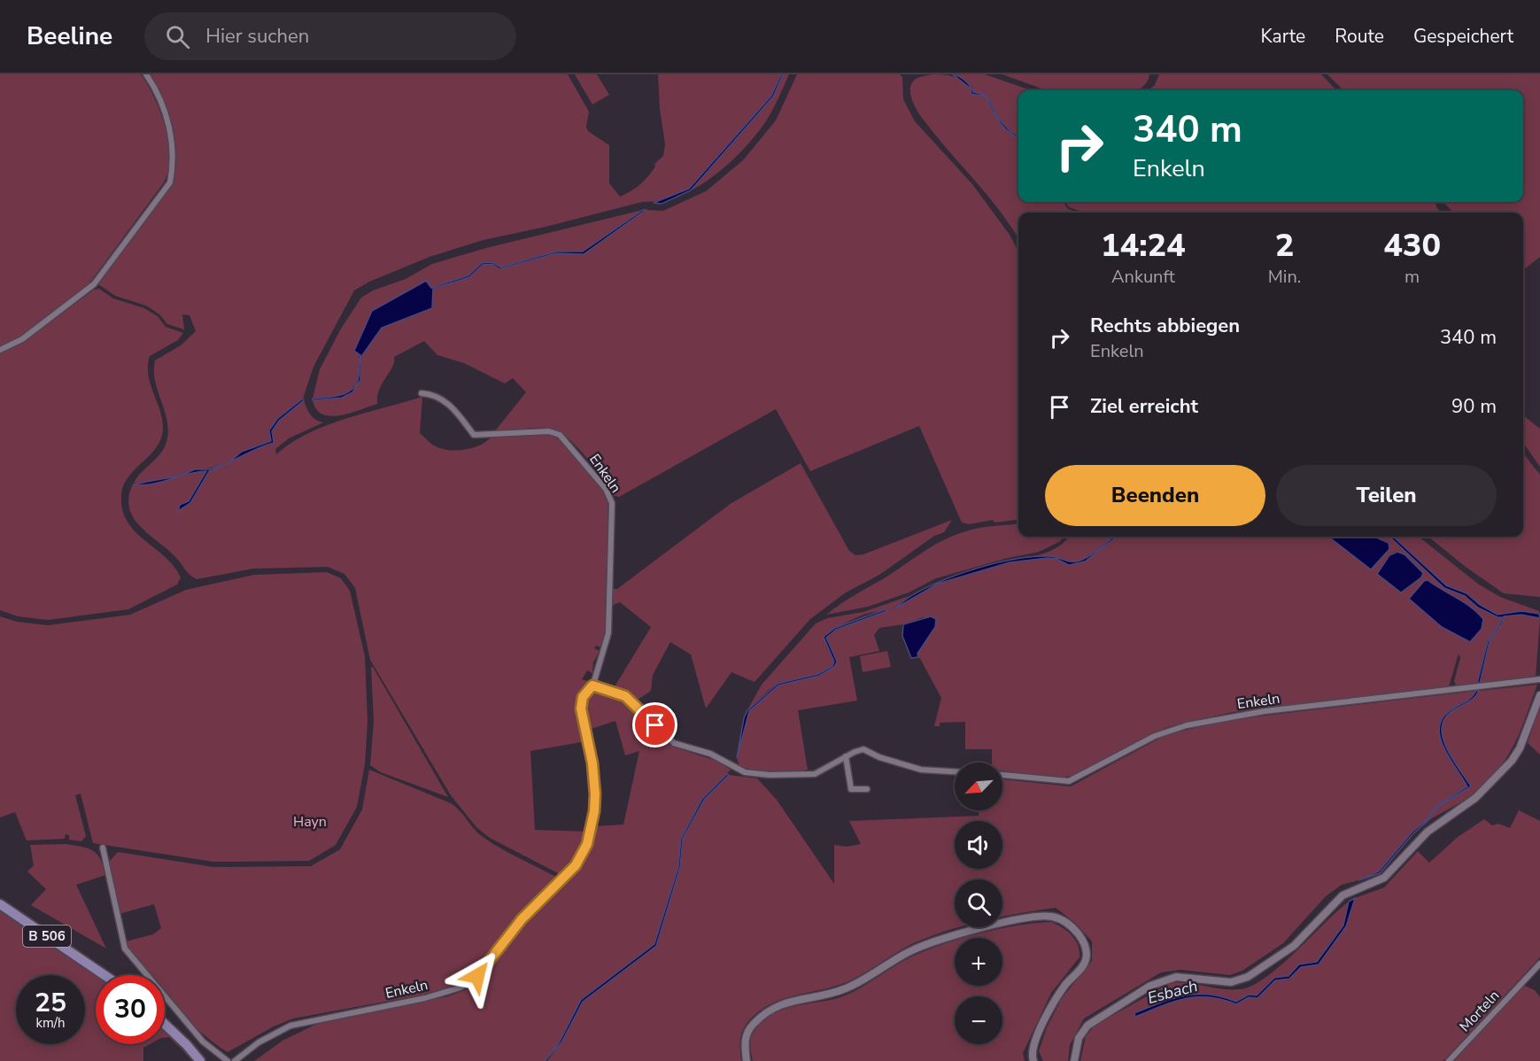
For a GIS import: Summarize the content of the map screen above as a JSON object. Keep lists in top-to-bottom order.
{
  "streets": {
    "main road": ["B 506"],
    "street": ["Enkeln", "Morteln"]
  },
  "water": ["Esbach"],
  "parks": ["Hayn"],
  "north": "bottom left",
  "page": {
    "header": "Beeline",
    "search": "Hier suchen",
    "nav": ["Karte", "Route", "Gespeichert"],
    "turn": ["340 m", "Enkeln"],
    "eta": [
      "14:24",
      "Ankunft",
      "2",
      "Min.",
      "430",
      "m"
    ],
    "list": [
      {
        "name": "Rechts abbiegen",
        "note": "Enkeln",
        "value": "340 m"
      },
      {
        "name": "Ziel erreicht",
        "value": "90 m"
      }
    ],
    "buttons": ["Beenden", "Teilen"],
    "map_buttons": ["+", "−"],
    "speed": "25 km/h",
    "limit": "30"
  }
}
